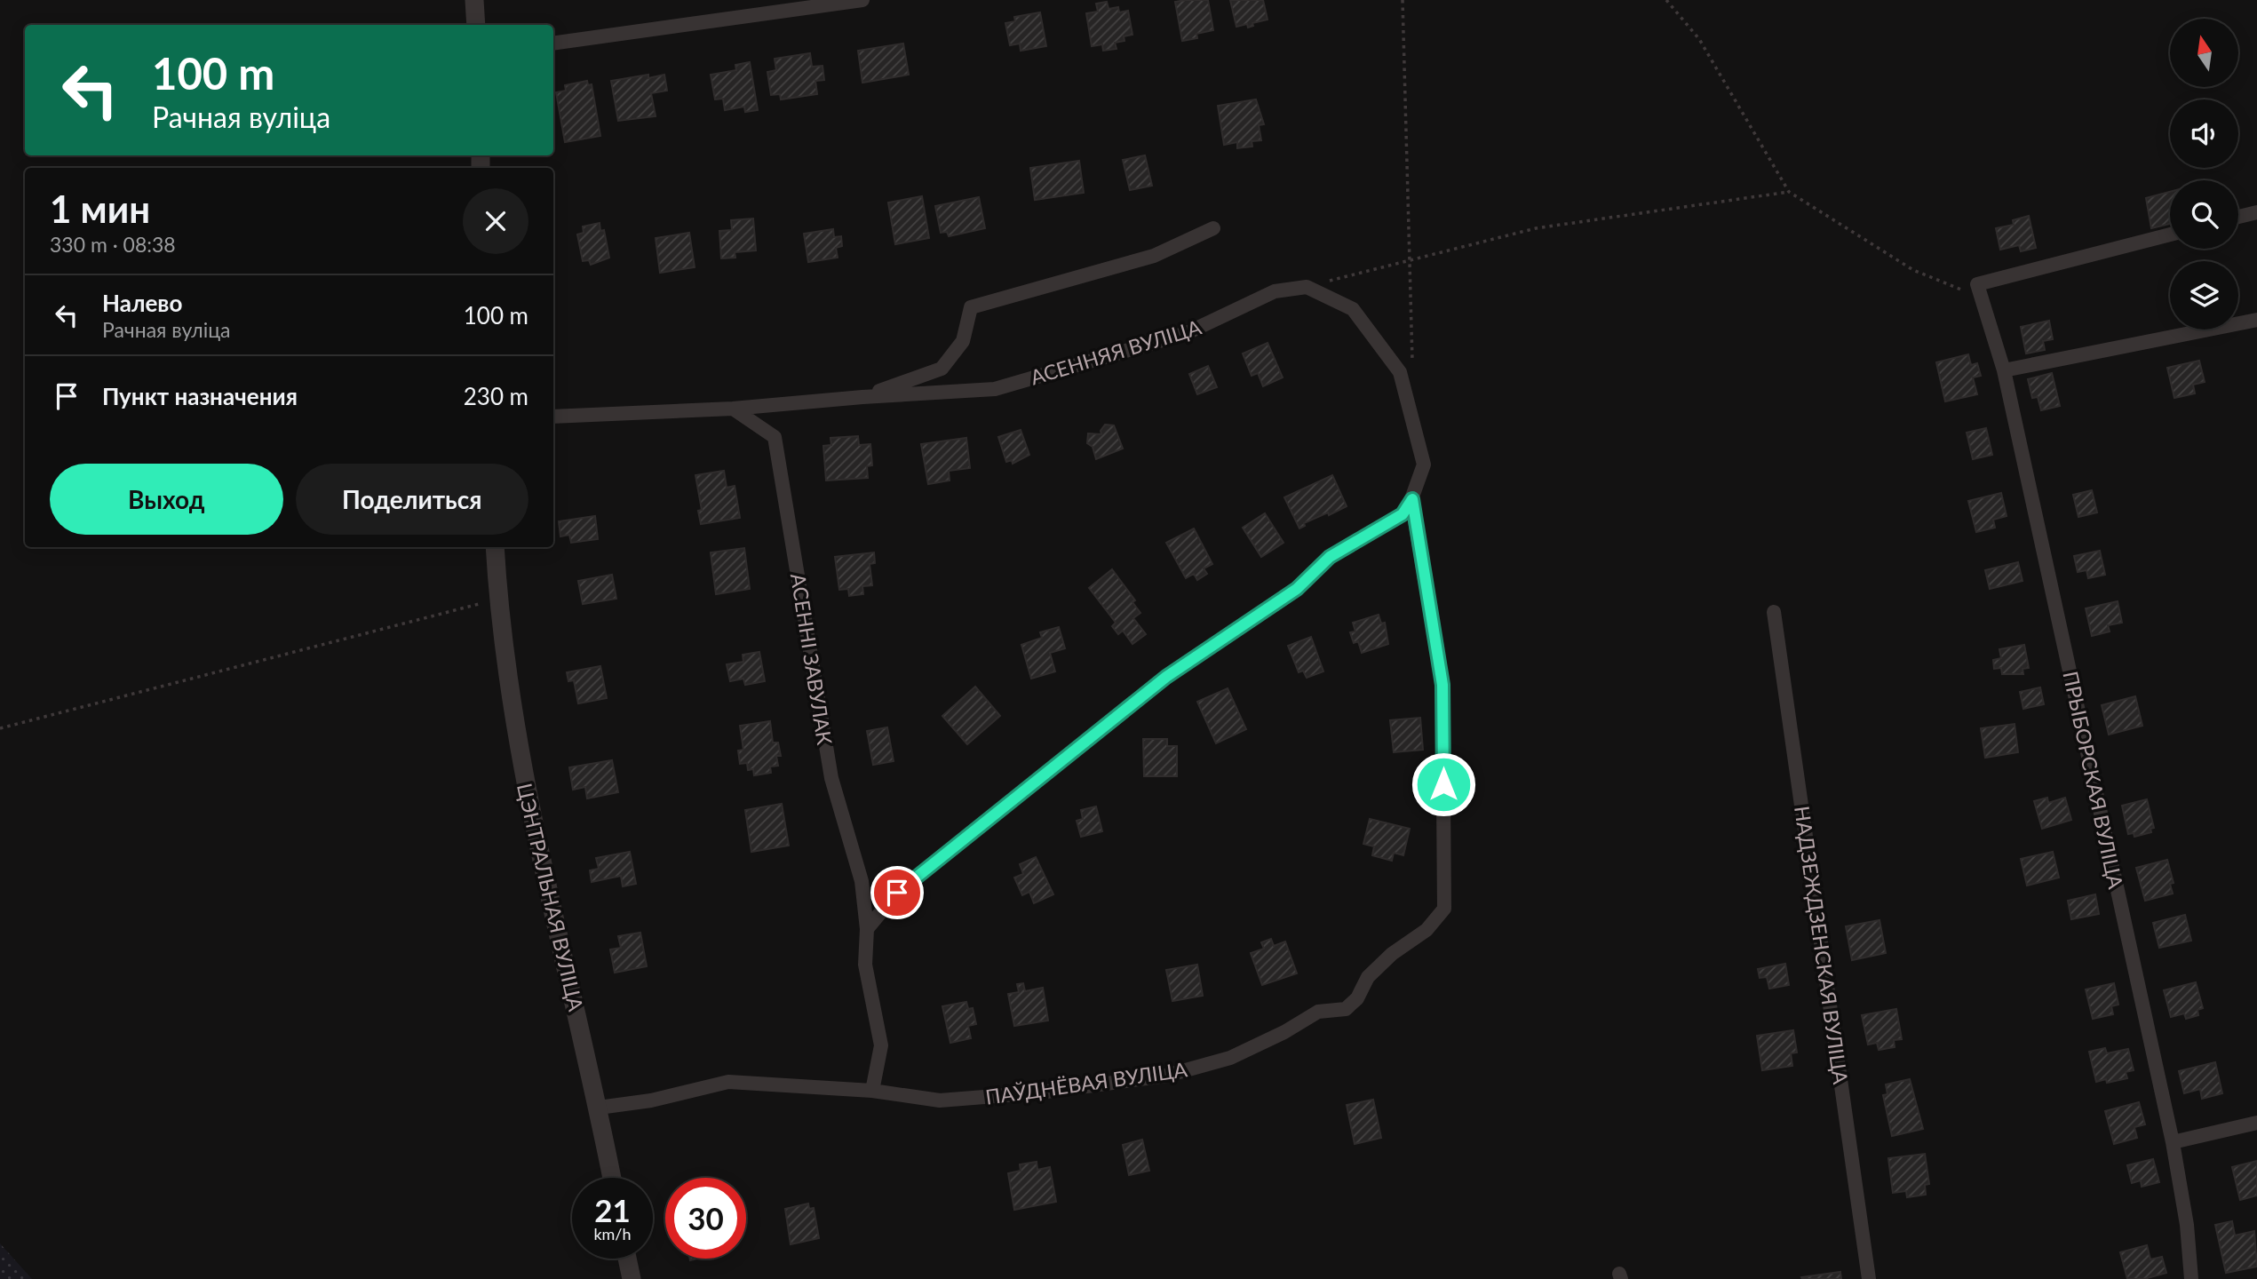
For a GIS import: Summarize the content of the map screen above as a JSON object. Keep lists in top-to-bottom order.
{
  "streets": {
    "street": [
      "АСЕННЯЯ ВУЛІЦА",
      "АСЕННІ ЗАВУЛАК",
      "ПРЫБОРСКАЯ ВУЛІЦА",
      "ЦЭНТРАЛЬНАЯ ВУЛІЦА",
      "НАДЗЕЖДЗЕНСКАЯ ВУЛІЦА",
      "ПАЎДНЁВАЯ ВУЛІЦА"
    ]
  },
  "crossings": [
    ["АСЕННЯЯ ВУЛІЦА", "АСЕННІ ЗАВУЛАК"],
    ["АСЕННІ ЗАВУЛАК", "ПАЎДНЁВАЯ ВУЛІЦА"],
    ["ЦЭНТРАЛЬНАЯ ВУЛІЦА", "ПАЎДНЁВАЯ ВУЛІЦА"]
  ],
  "north": "top",
  "page": {
    "turn": ["100 m", "Рачная вуліца"],
    "heading": ["1 мин", "330 m · 08:38"],
    "list": [
      {
        "name": "Налево",
        "note": "Рачная вуліца",
        "value": "100 m"
      },
      {
        "name": "Пункт назначения",
        "value": "230 m"
      }
    ],
    "buttons": ["Выход", "Поделиться"],
    "speed": "21 km/h",
    "limit": "30"
  }
}
